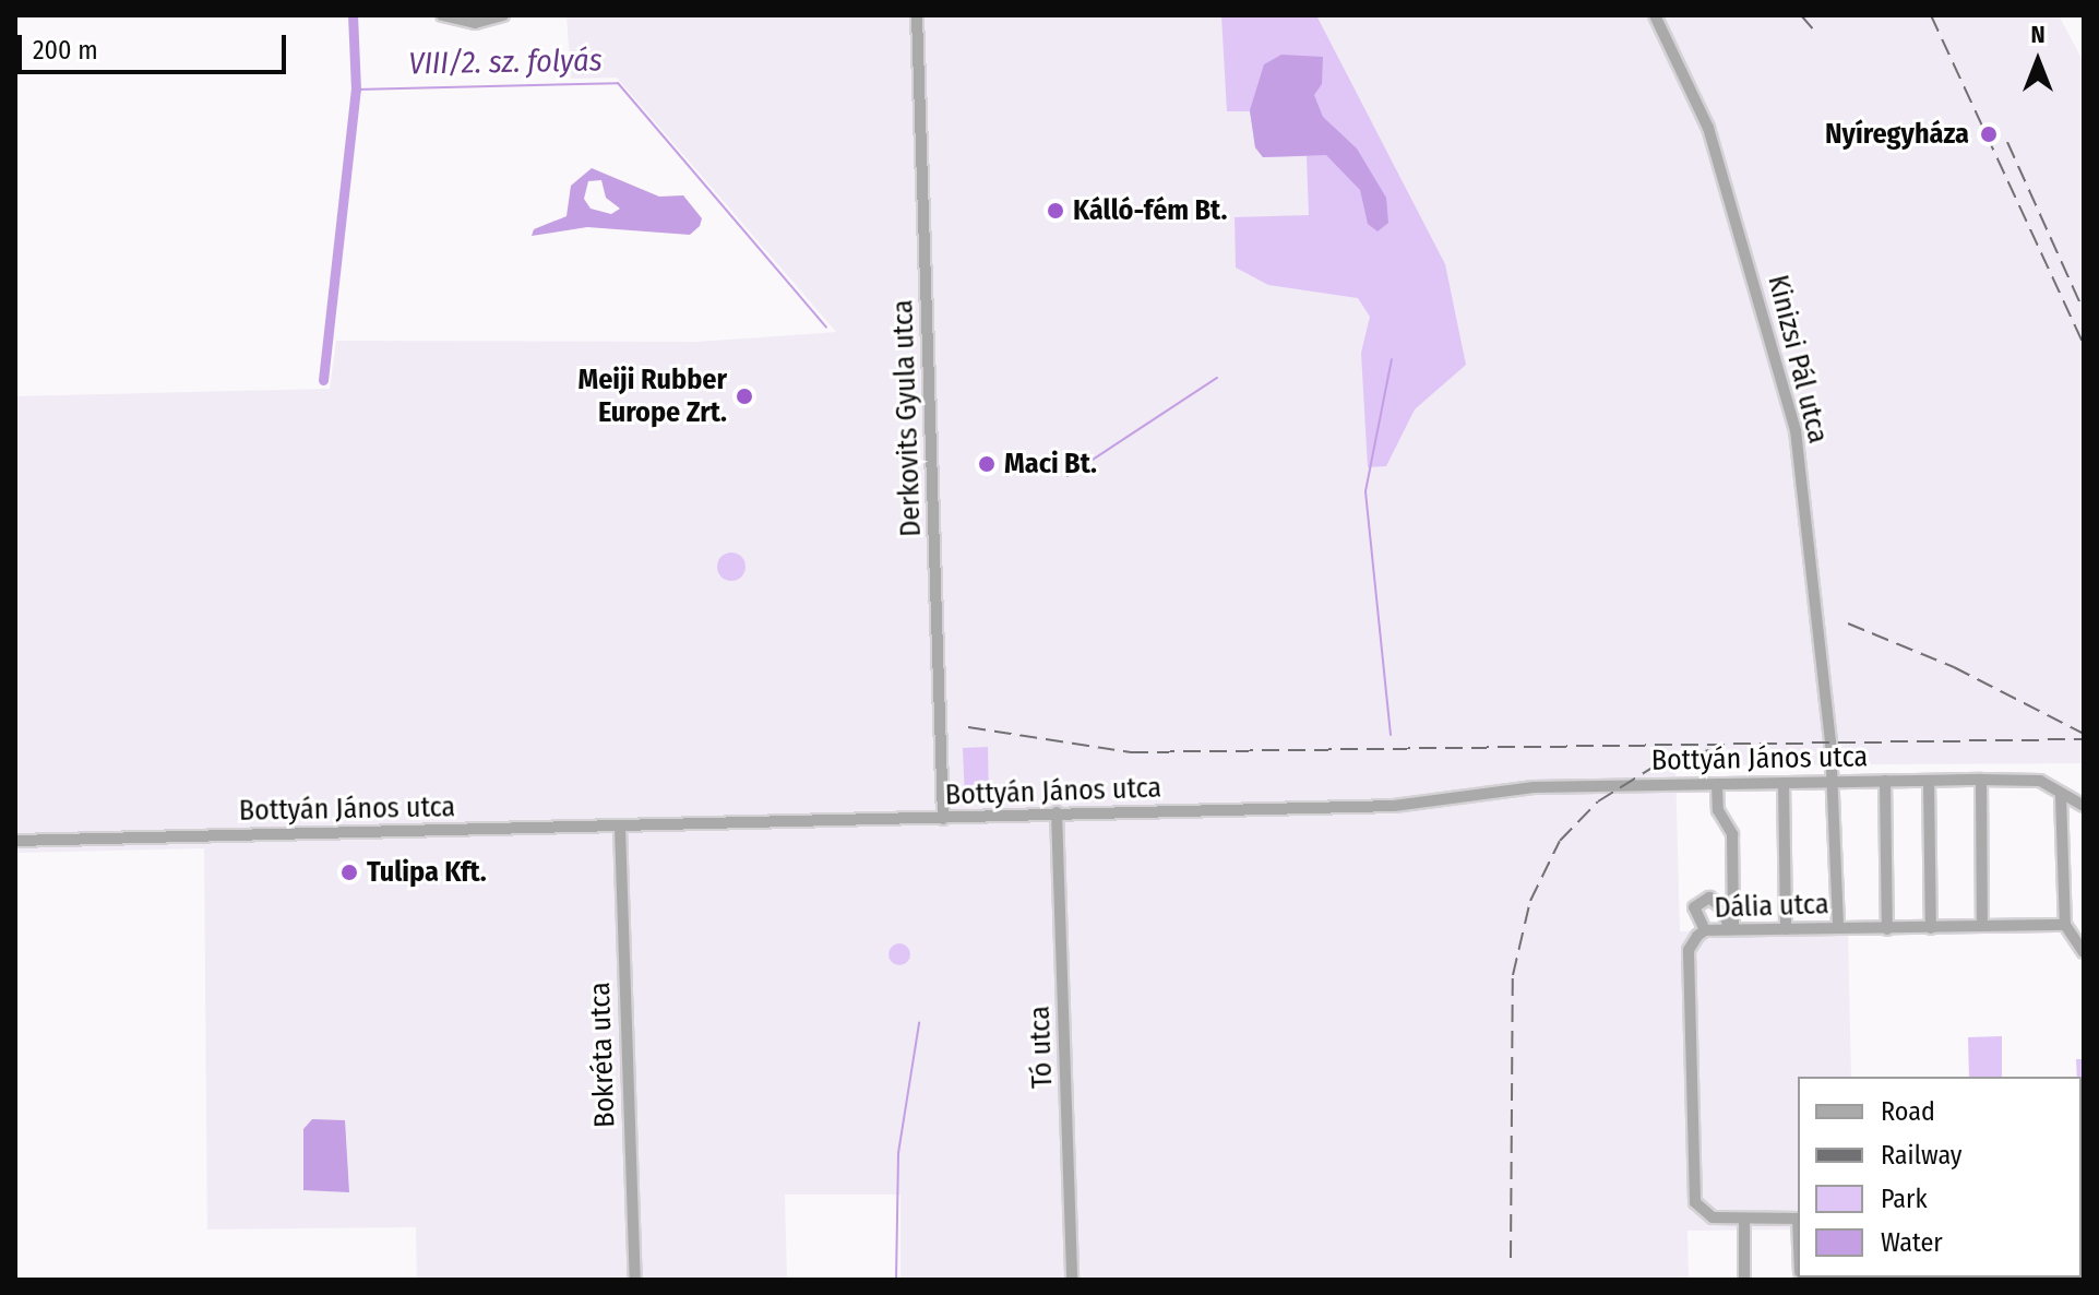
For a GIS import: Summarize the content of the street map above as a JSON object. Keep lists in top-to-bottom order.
{
  "streets": {
    "street": [
      "Kinizsi Pál utca",
      "Derkovits Gyula utca",
      "Bottyán János utca",
      "Dália utca",
      "Tó utca",
      "Bokréta utca"
    ]
  },
  "crossings": [
    ["Kinizsi Pál utca", "Bottyán János utca"],
    ["Kinizsi Pál utca", "Dália utca"],
    ["Derkovits Gyula utca", "Bottyán János utca"],
    ["Bottyán János utca", "Tó utca"],
    ["Bottyán János utca", "Bokréta utca"]
  ],
  "water": ["VIII/2. sz. folyás"],
  "places": [
    "Nyíregyháza",
    "Kálló-fém Bt.",
    "Meiji Rubber Europe Zrt.",
    "Maci Bt.",
    "Tulipa Kft."
  ],
  "legend": [
    "Road",
    "Railway",
    "Park",
    "Water"
  ],
  "scale_bar": "200 m",
  "north": "top"
}
